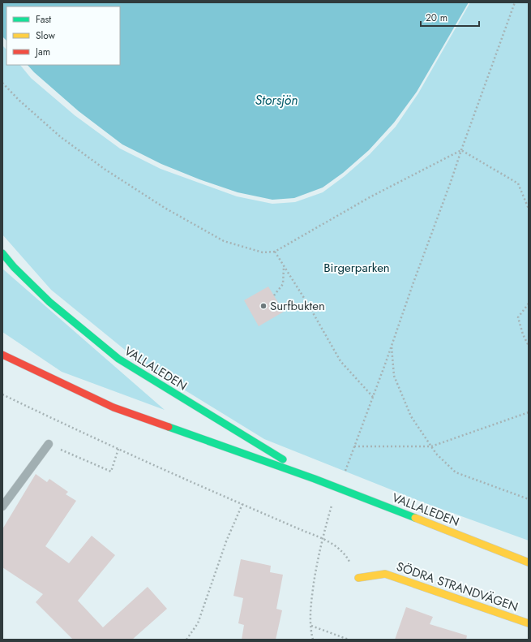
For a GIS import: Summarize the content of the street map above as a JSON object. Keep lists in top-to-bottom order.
{
  "streets": {
    "main road": ["VALLALEDEN", "SÖDRA STRANDVÄGEN"]
  },
  "water": ["Storsjön"],
  "parks": ["Birgerparken"],
  "places": ["Surfbukten"],
  "legend": ["Fast", "Slow", "Jam"],
  "scale_bar": "20 m"
}
